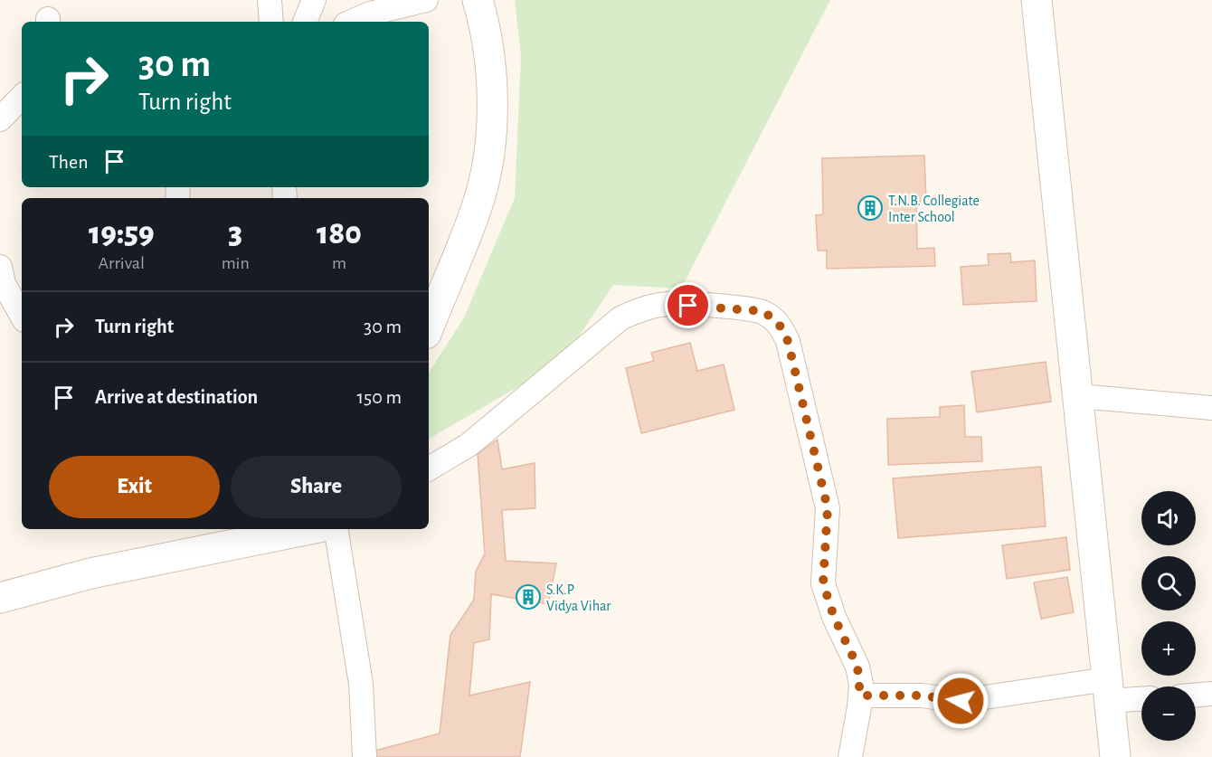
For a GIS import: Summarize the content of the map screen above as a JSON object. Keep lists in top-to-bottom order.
{
  "places": {
    "building": ["T.N.B. Collegiate Inter School", "S.K.P Vidya Vihar"]
  },
  "page": {
    "turn": ["30 m", "Turn right"],
    "then": "Then",
    "eta": [
      "19:59",
      "Arrival",
      "3",
      "min",
      "180",
      "m"
    ],
    "list": [
      {
        "name": "Turn right",
        "value": "30 m"
      },
      {
        "name": "Arrive at destination",
        "value": "150 m"
      }
    ],
    "buttons": ["Exit", "Share"],
    "map_buttons": ["+", "−"]
  }
}
